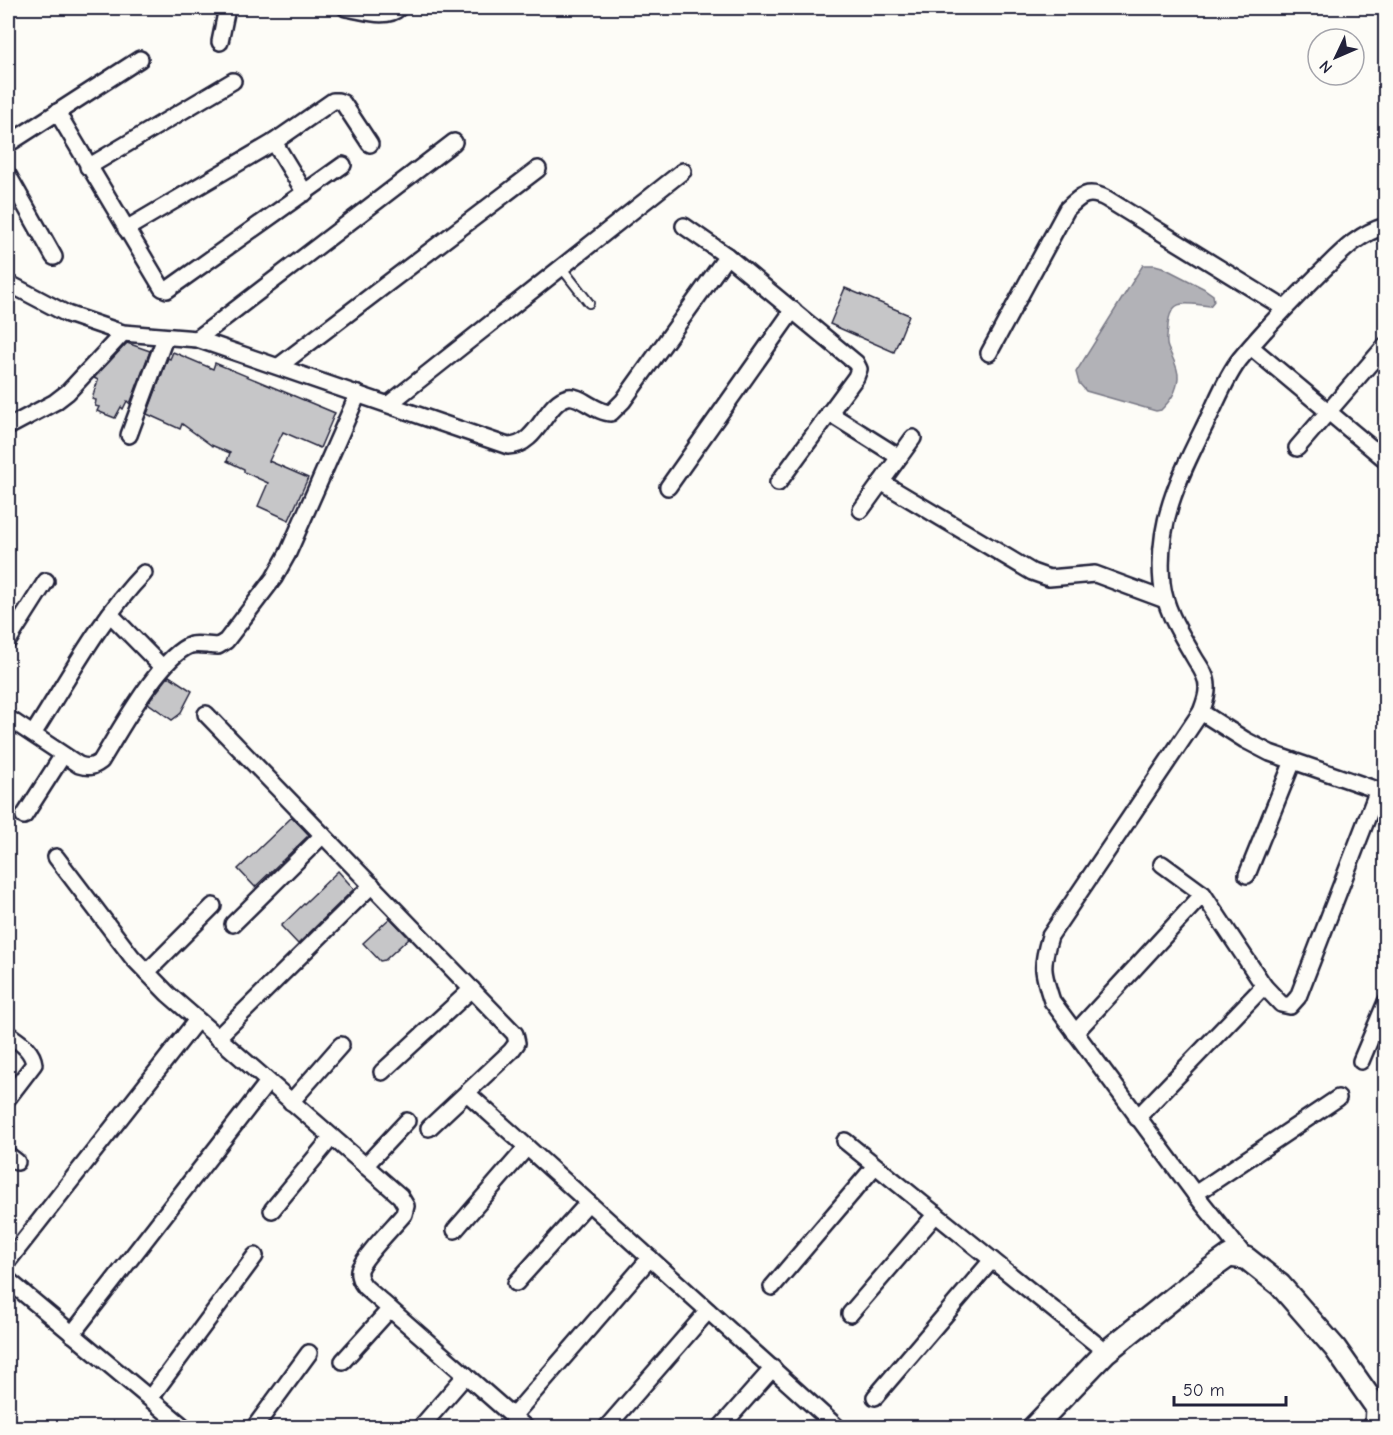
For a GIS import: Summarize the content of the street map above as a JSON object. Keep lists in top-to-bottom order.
{
  "scale_bar": "50 m",
  "north": "bottom left"
}
